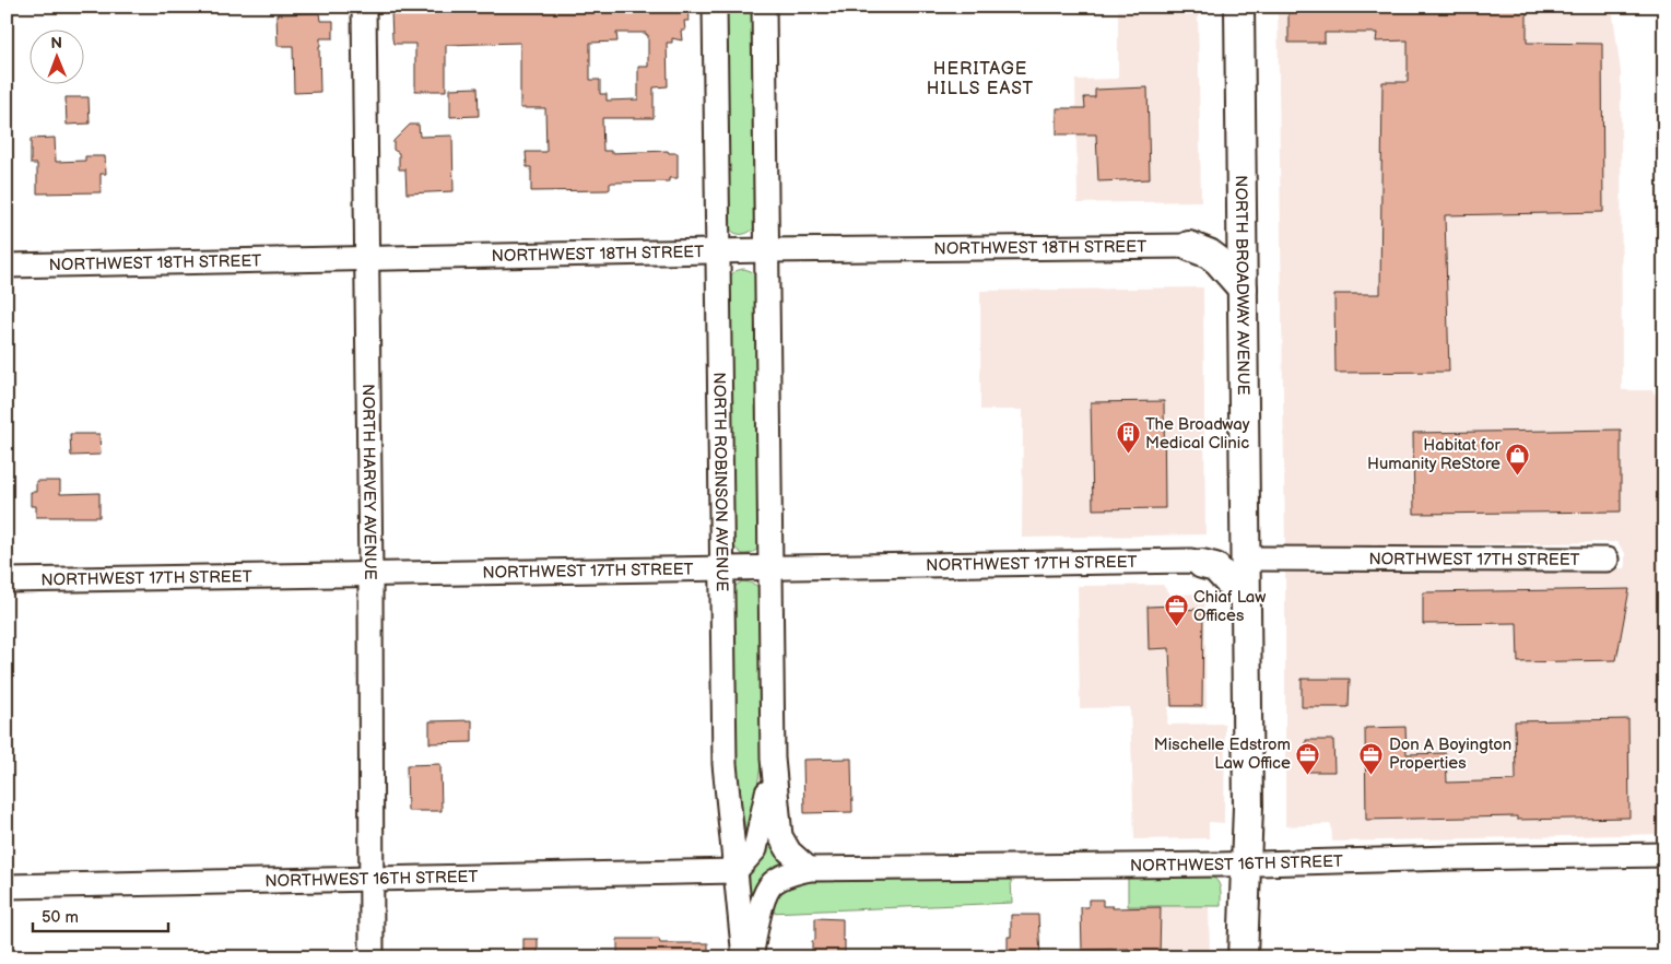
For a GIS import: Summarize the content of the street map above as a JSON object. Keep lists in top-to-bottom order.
{
  "streets": {
    "main road": ["NORTH BROADWAY AVENUE"],
    "street": [
      "NORTHWEST 18TH STREET",
      "NORTH HARVEY AVENUE",
      "NORTH ROBINSON AVENUE",
      "NORTHWEST 17TH STREET",
      "NORTHWEST 16TH STREET"
    ]
  },
  "crossings": [
    ["NORTHWEST 18TH STREET", "NORTH HARVEY AVENUE"],
    ["NORTHWEST 18TH STREET", "NORTH ROBINSON AVENUE"],
    ["NORTH BROADWAY AVENUE", "NORTHWEST 17TH STREET"],
    ["NORTH BROADWAY AVENUE", "NORTHWEST 16TH STREET"],
    ["NORTH HARVEY AVENUE", "NORTHWEST 17TH STREET"],
    ["NORTH HARVEY AVENUE", "NORTHWEST 16TH STREET"],
    ["NORTH ROBINSON AVENUE", "NORTHWEST 17TH STREET"],
    ["NORTH ROBINSON AVENUE", "NORTHWEST 16TH STREET"]
  ],
  "districts": ["HERITAGE HILLS EAST"],
  "places": {
    "building": ["The Broadway Medical Clinic"],
    "shop": ["Habitat for Humanity ReStore"],
    "office": ["Chiaf Law Offices", "Mischelle Edstrom Law Office", "Don A Boyington Properties"]
  },
  "scale_bar": "50 m",
  "north": "top"
}
